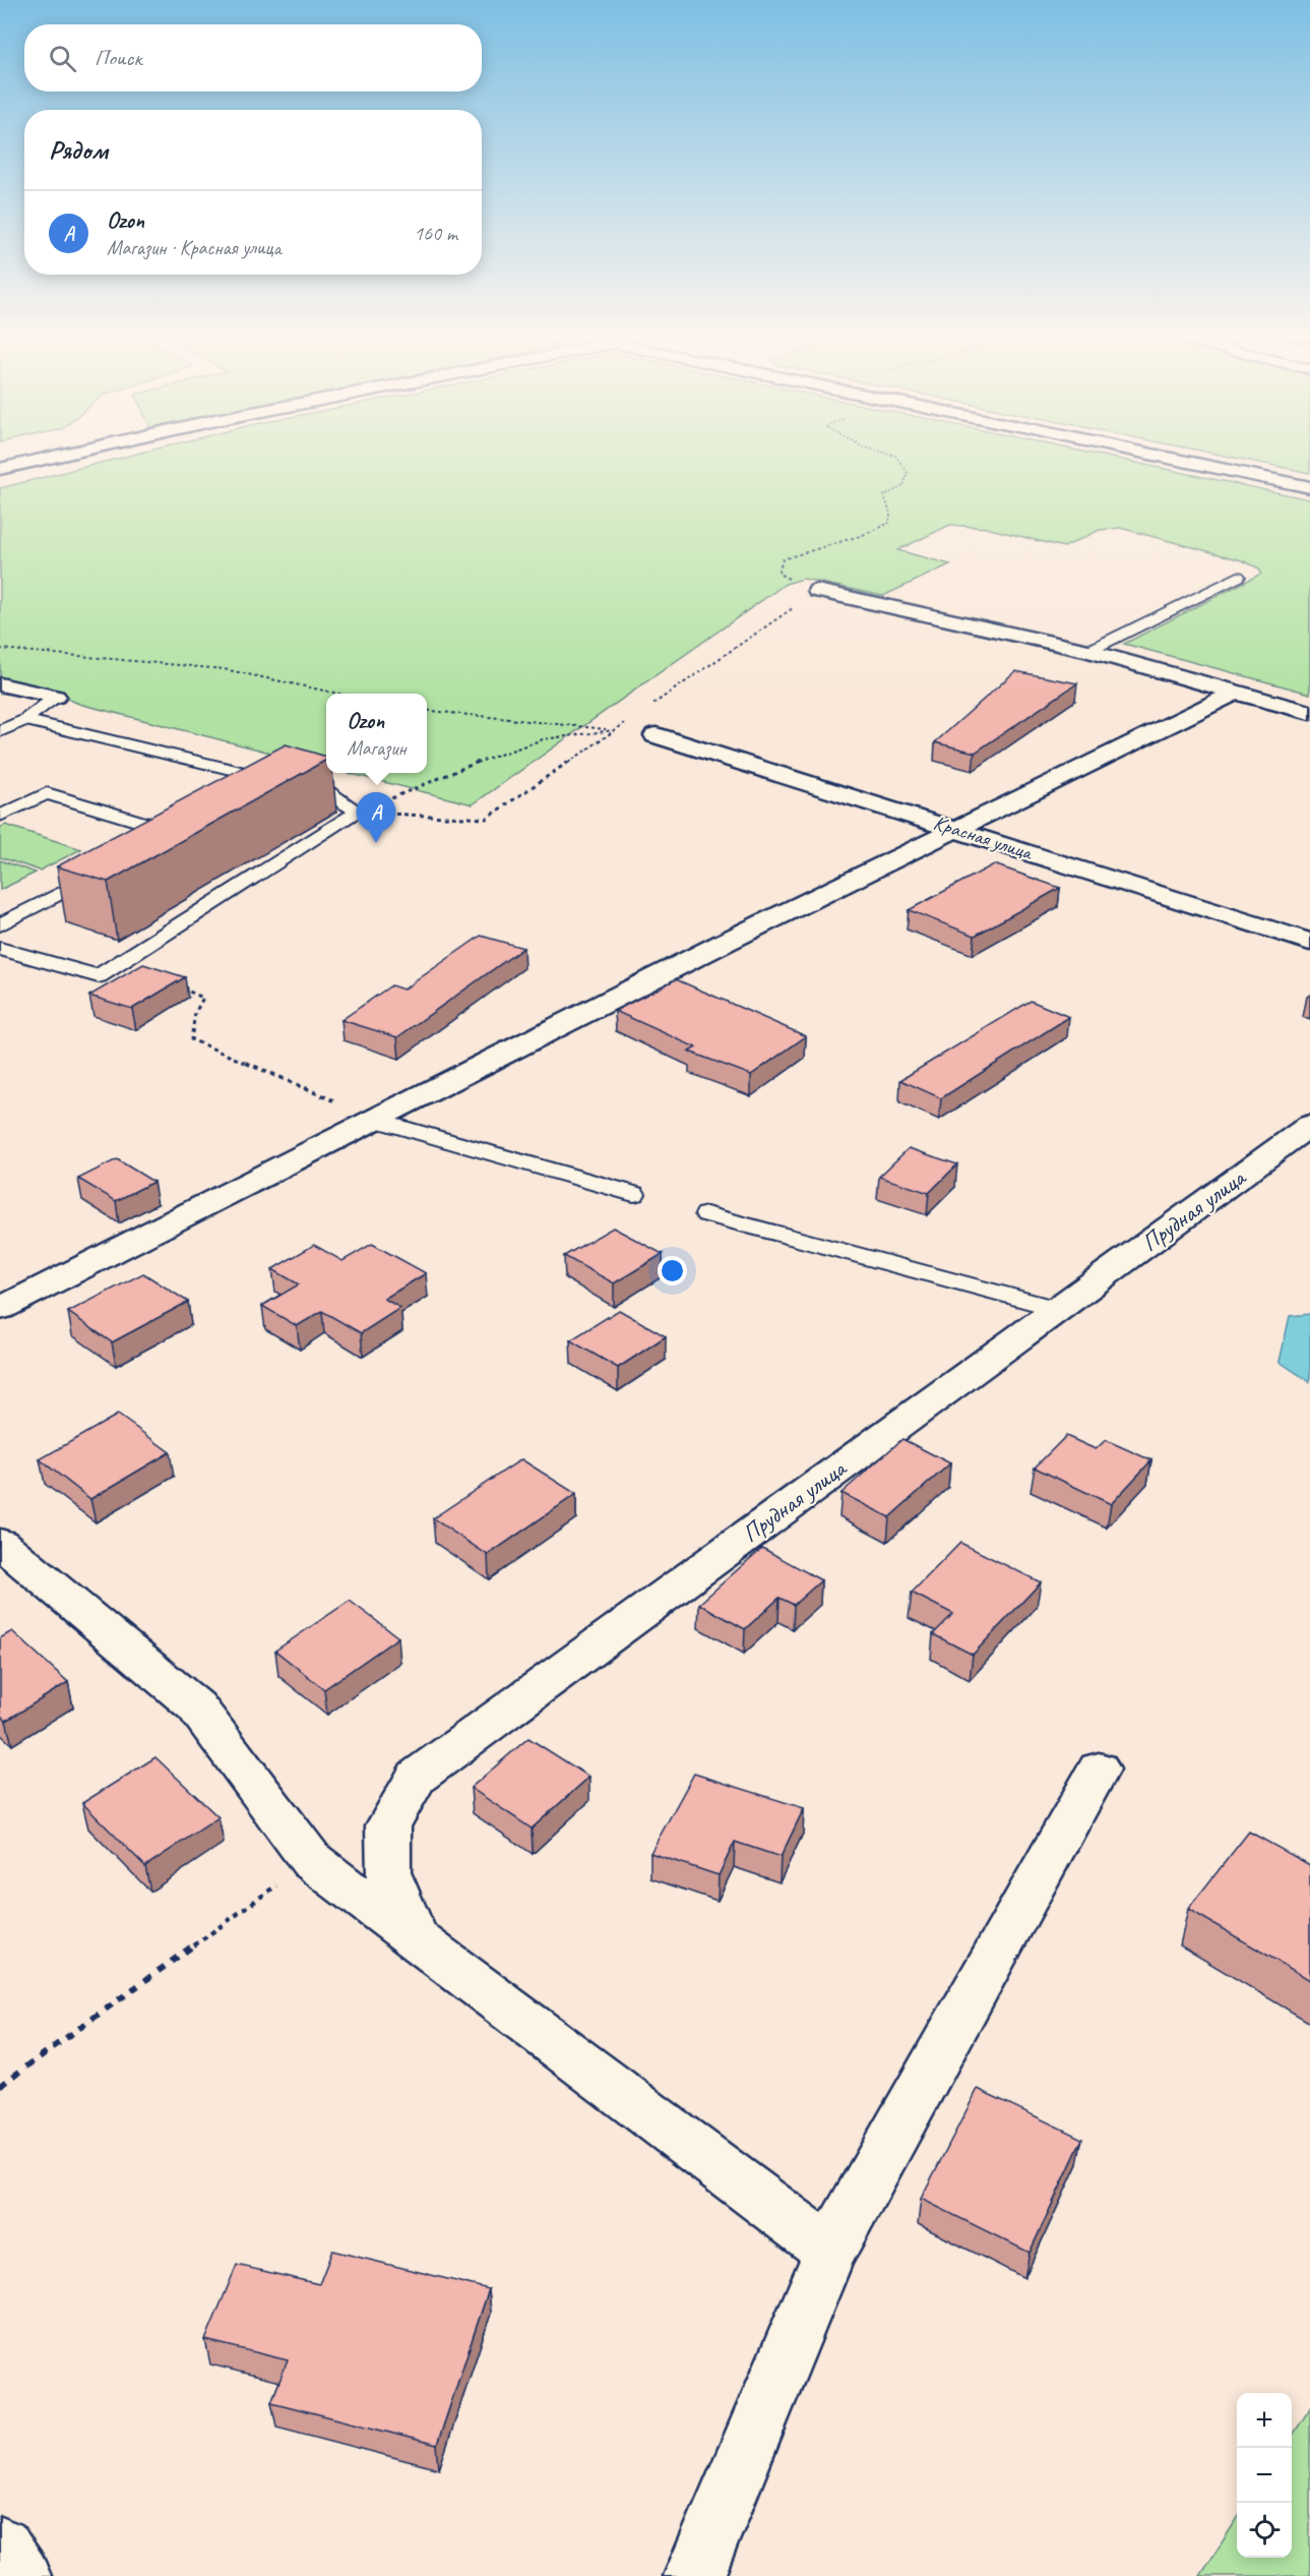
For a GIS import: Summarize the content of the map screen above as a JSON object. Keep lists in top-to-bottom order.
{
  "streets": {
    "street": ["Красная улица", "Прудная улица"]
  },
  "page": {
    "search": "Поиск",
    "heading": "Рядом",
    "list": [
      {
        "mark": "A",
        "name": "Ozon",
        "note": "Магазин · Красная улица",
        "value": "160 m"
      }
    ],
    "popup": ["Ozon", "Магазин"],
    "pins": "A",
    "map_buttons": ["+", "−"]
  }
}
